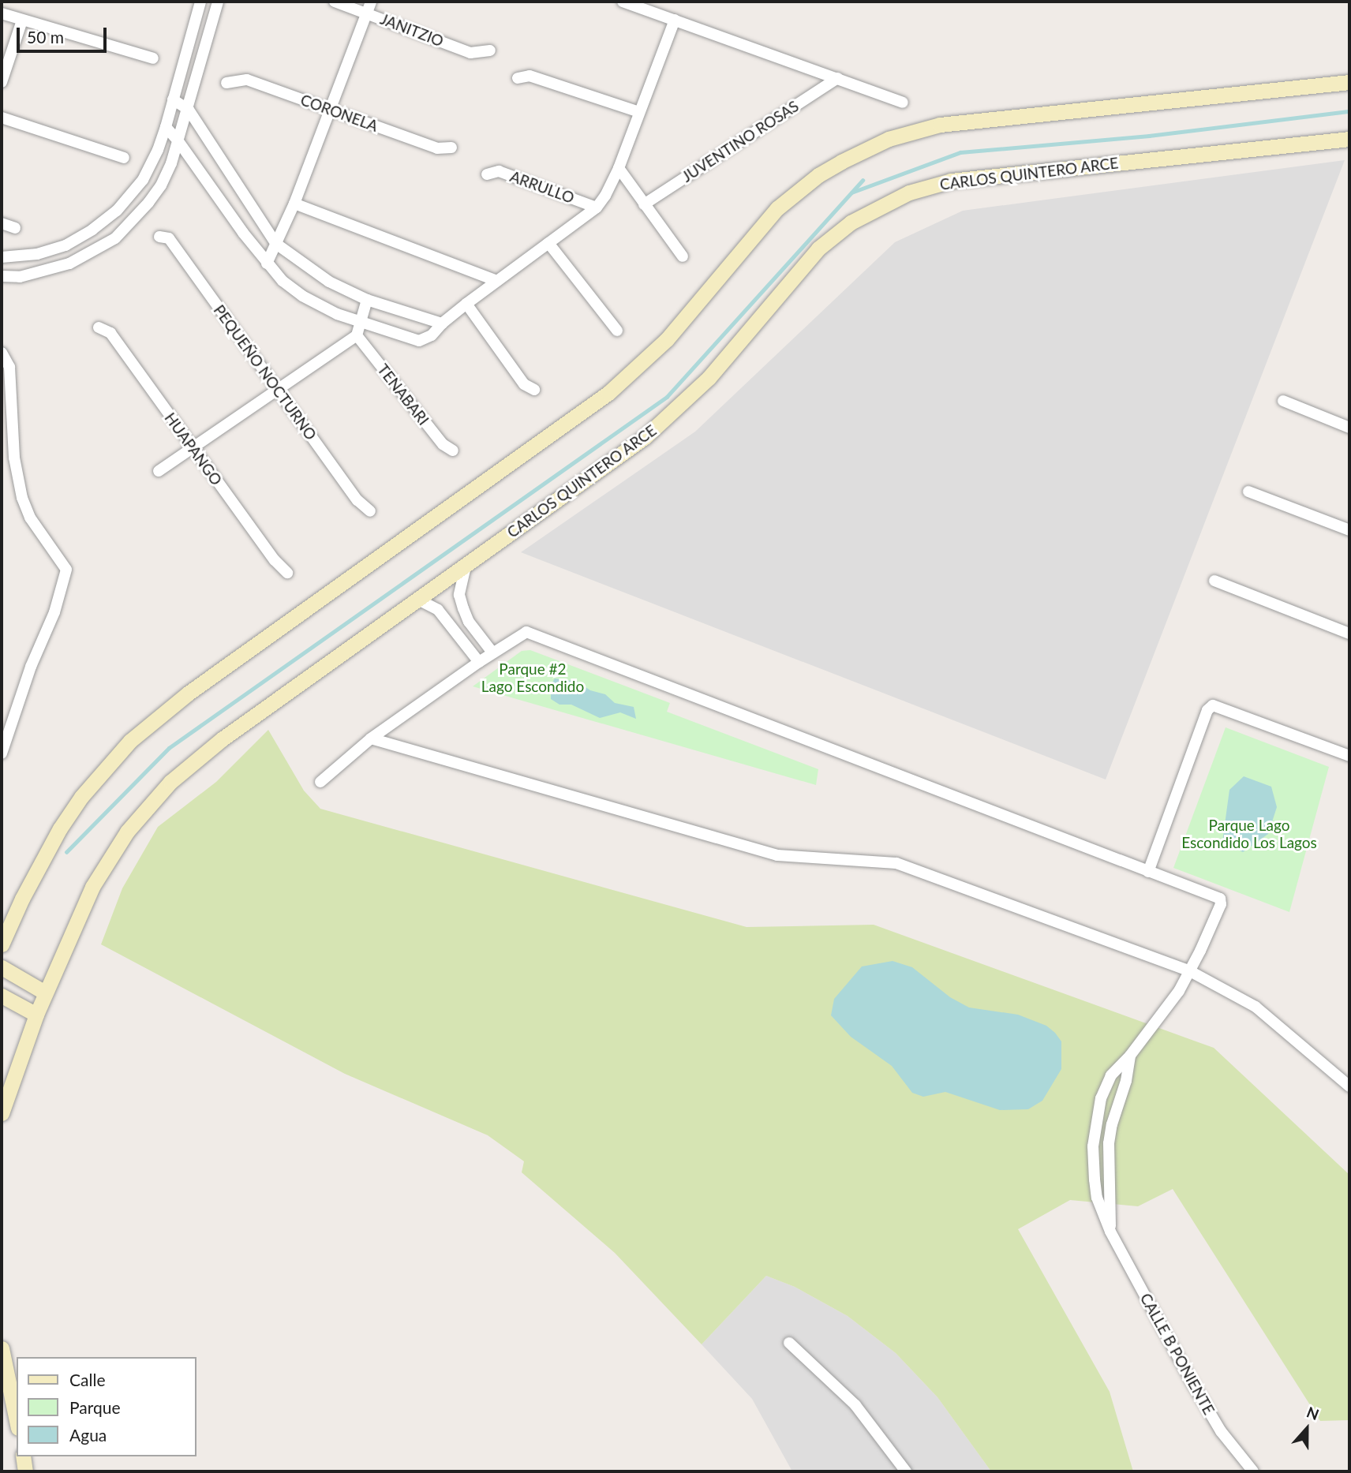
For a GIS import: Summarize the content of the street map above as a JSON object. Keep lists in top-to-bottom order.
{
  "streets": {
    "main road": ["CARLOS QUINTERO ARCE"],
    "street": [
      "JANITZIO",
      "CORONELA",
      "JUVENTINO ROSAS",
      "ARRULLO",
      "PEQUEÑO NOCTURNO",
      "TENABARI",
      "HUAPANGO",
      "CALLE B PONIENTE"
    ]
  },
  "parks": ["Parque #2 Lago Escondido", "Parque Lago Escondido Los Lagos"],
  "legend": ["Calle", "Parque", "Agua"],
  "scale_bar": "50 m",
  "north": "top"
}
